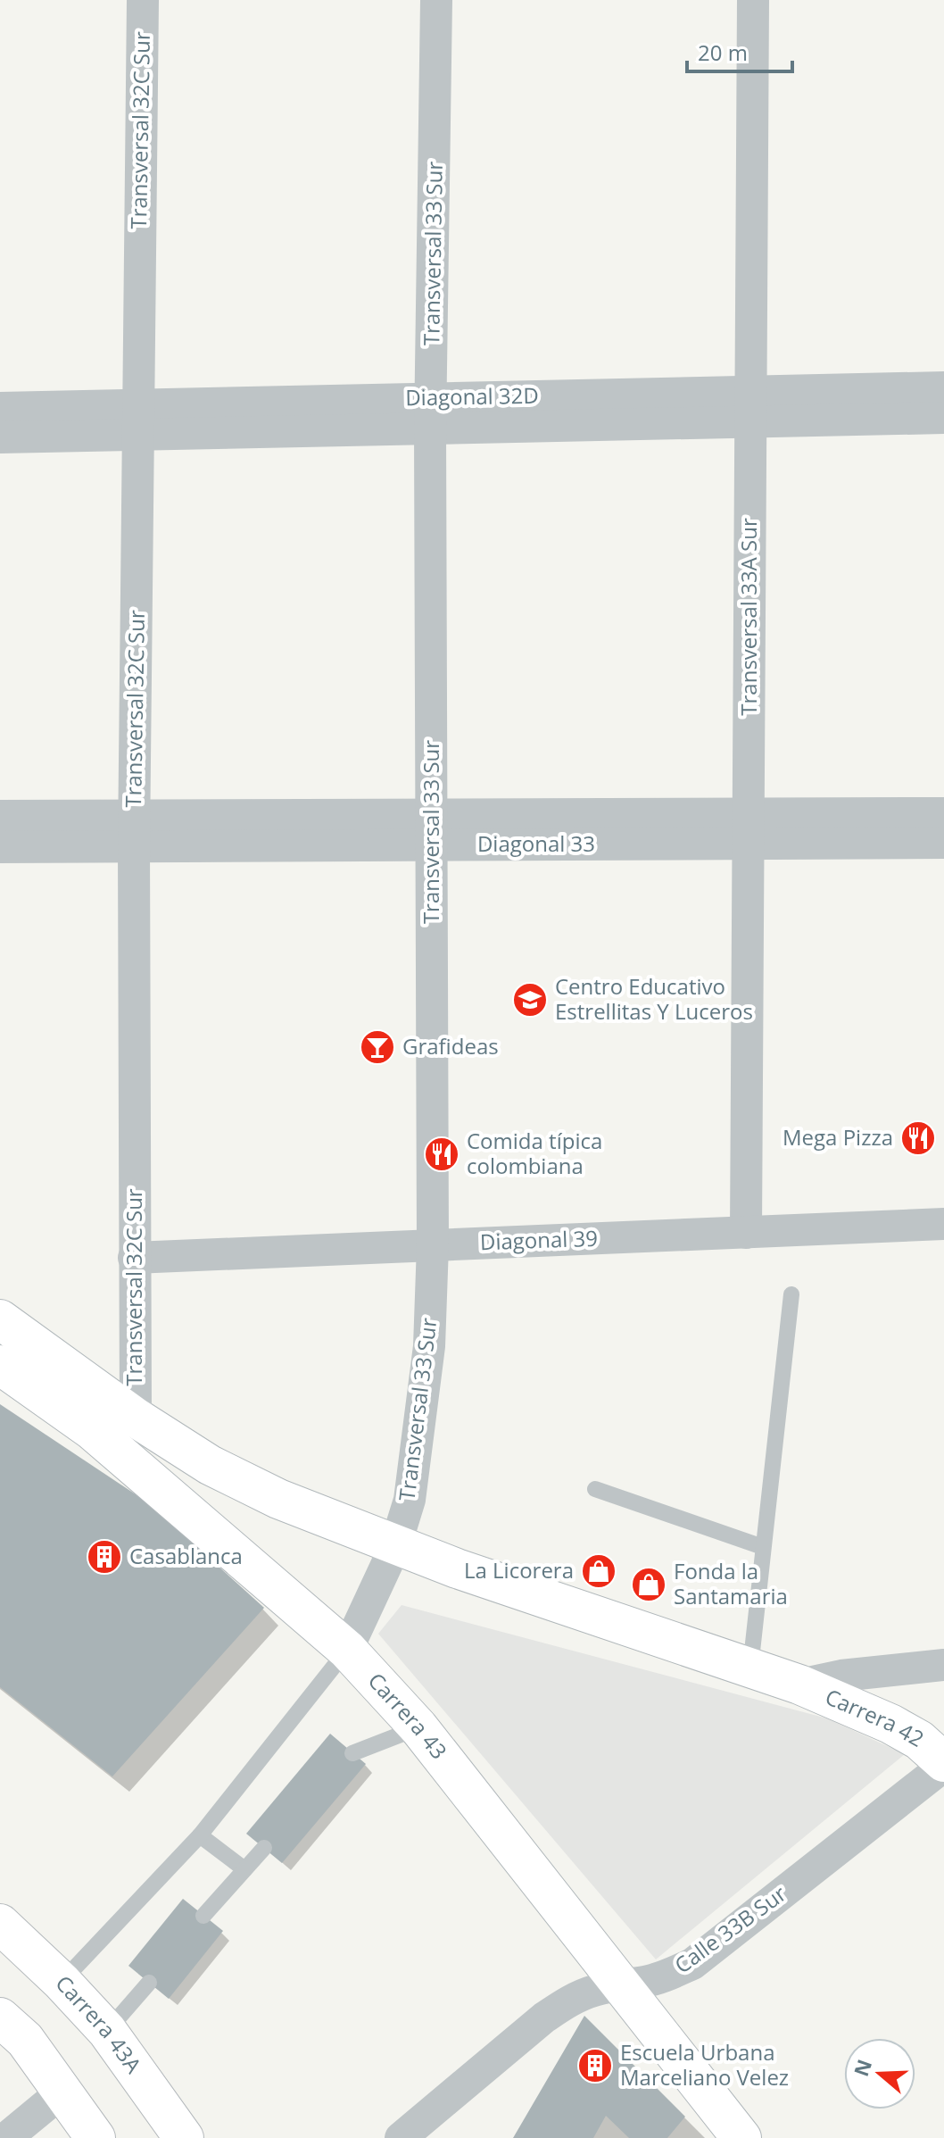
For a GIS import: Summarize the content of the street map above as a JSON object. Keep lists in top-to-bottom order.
{
  "streets": {
    "street": [
      "Transversal 32C Sur",
      "Transversal 33 Sur",
      "Diagonal 32D",
      "Transversal 33A Sur",
      "Diagonal 33",
      "Diagonal 39",
      "Carrera 43",
      "Carrera 42",
      "Calle 33B Sur",
      "Carrera 43A"
    ]
  },
  "crossings": [
    ["Transversal 32C Sur", "Diagonal 32D"],
    ["Transversal 32C Sur", "Diagonal 33"],
    ["Transversal 32C Sur", "Diagonal 39"],
    ["Transversal 33 Sur", "Diagonal 32D"],
    ["Transversal 33 Sur", "Diagonal 33"],
    ["Transversal 33 Sur", "Diagonal 39"],
    ["Transversal 33 Sur", "Carrera 43"],
    ["Diagonal 32D", "Transversal 33A Sur"],
    ["Transversal 33A Sur", "Diagonal 33"],
    ["Transversal 33A Sur", "Diagonal 39"],
    ["Carrera 43", "Calle 33B Sur"],
    ["Carrera 42", "Calle 33B Sur"]
  ],
  "places": {
    "school or university": ["Centro Educativo Estrellitas Y Luceros"],
    "bar": ["Grafideas"],
    "restaurant": ["Mega Pizza", "Comida típica colombiana"],
    "building": ["Casablanca", "Escuela Urbana Marceliano Velez"],
    "shop": ["La Licorera", "Fonda la Santamaria"]
  },
  "scale_bar": "20 m",
  "north": "left"
}
